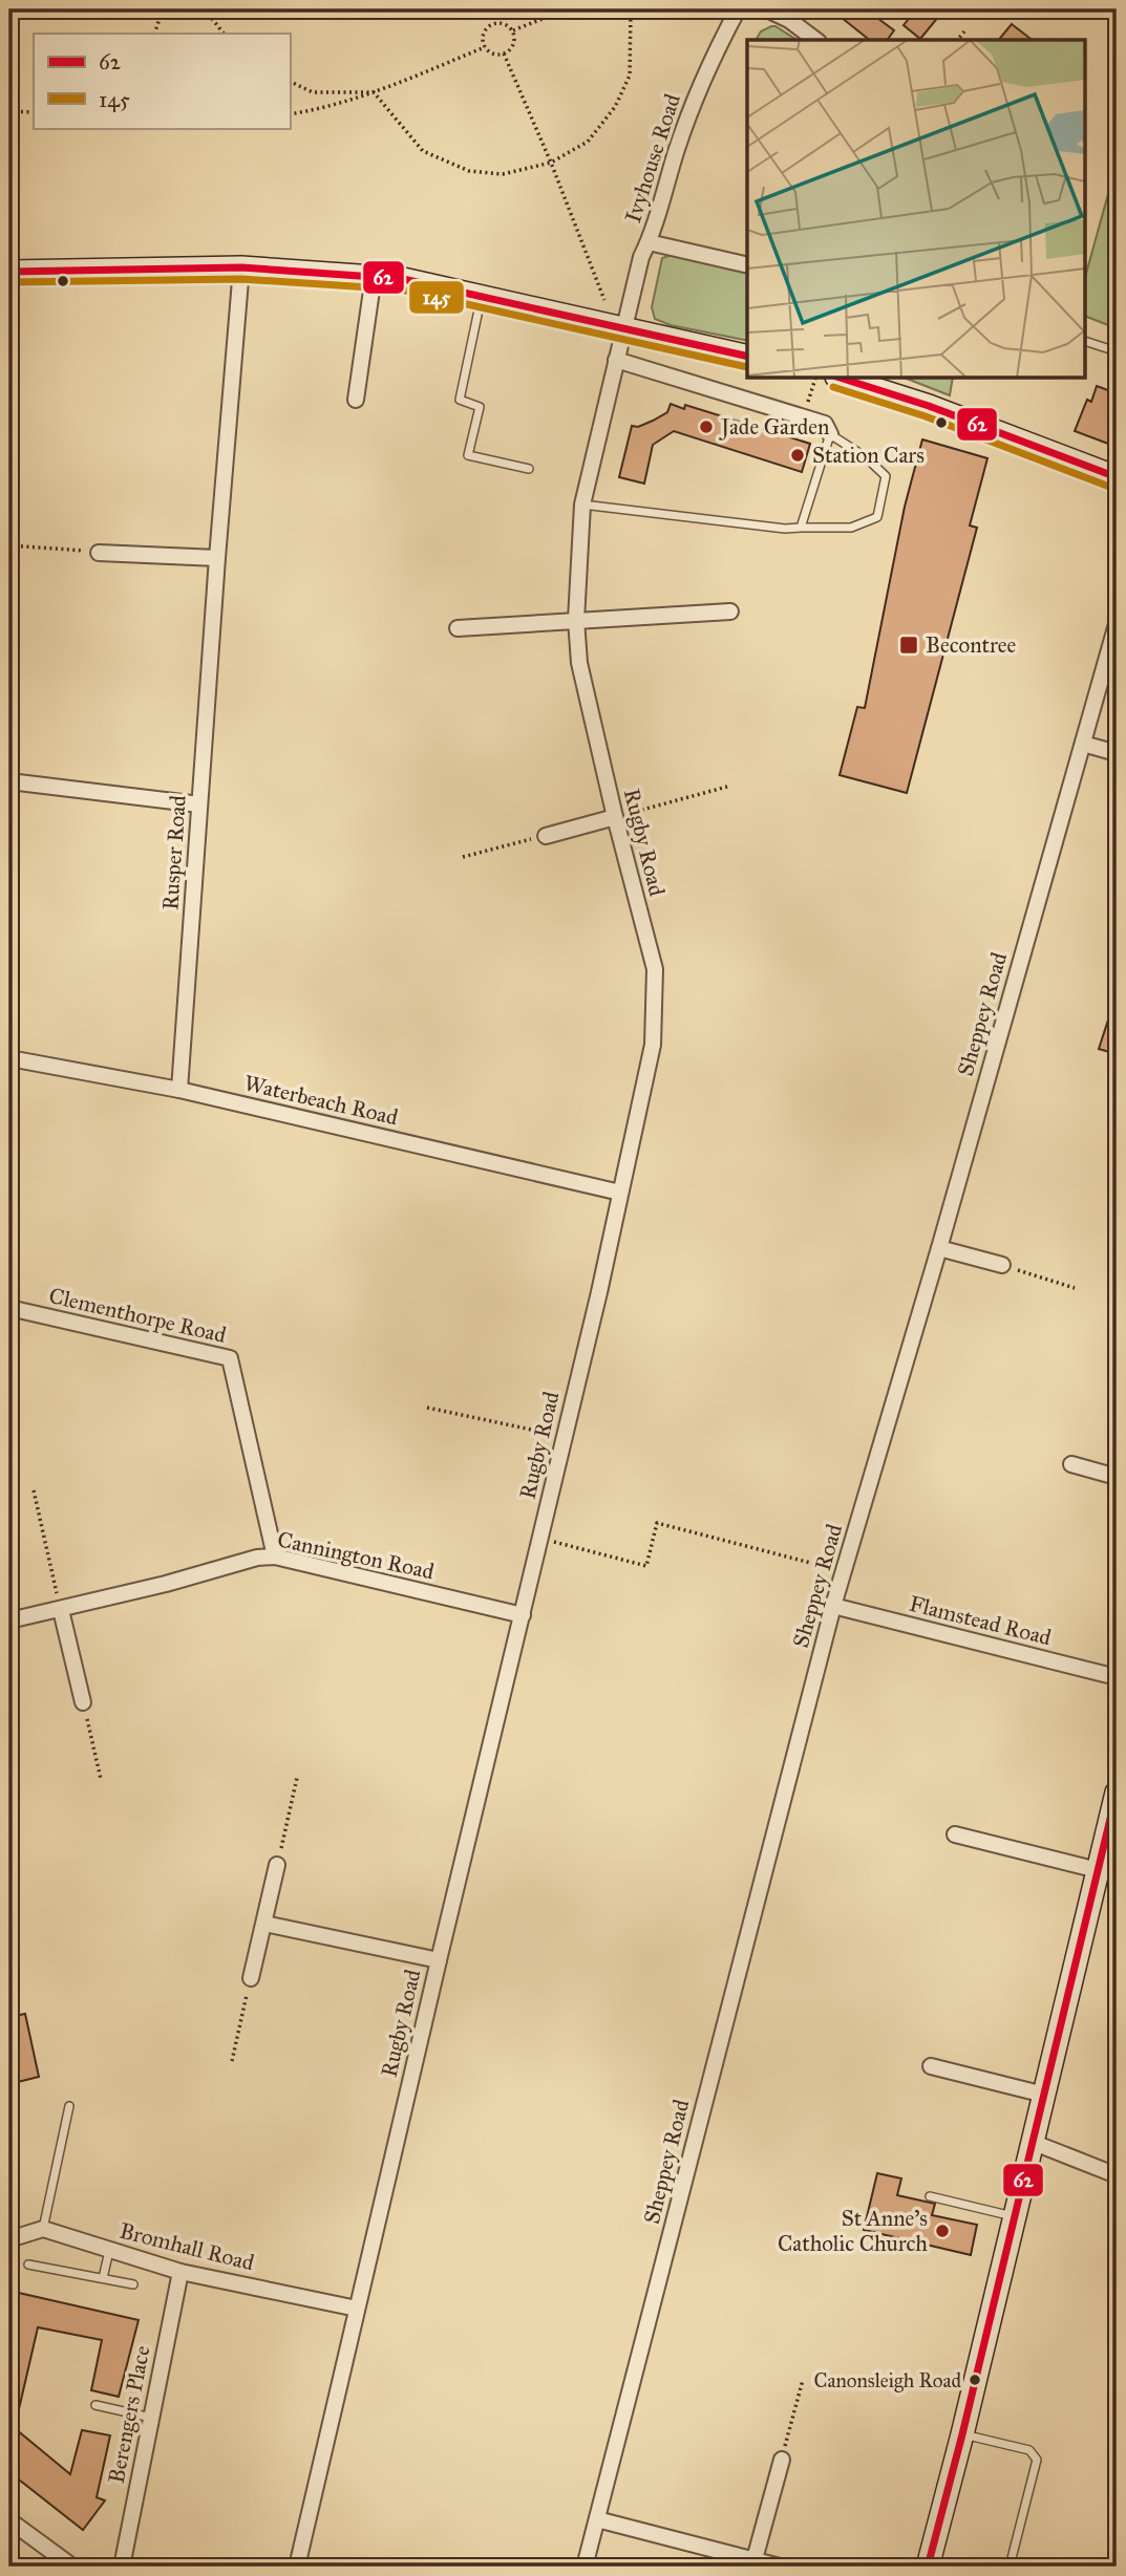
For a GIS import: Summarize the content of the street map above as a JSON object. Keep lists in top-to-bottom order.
{
  "streets": {
    "street": [
      "Ivyhouse Road",
      "Rugby Road",
      "Rusper Road",
      "Sheppey Road",
      "Waterbeach Road",
      "Clementhorpe Road",
      "Cannington Road",
      "Flamstead Road",
      "Bromhall Road",
      "Berengers Place"
    ]
  },
  "crossings": [
    ["Ivyhouse Road", "Rugby Road"],
    ["Rugby Road", "Waterbeach Road"],
    ["Rugby Road", "Cannington Road"],
    ["Rugby Road", "Bromhall Road"],
    ["Rusper Road", "Waterbeach Road"],
    ["Sheppey Road", "Flamstead Road"],
    ["Clementhorpe Road", "Cannington Road"],
    ["Bromhall Road", "Berengers Place"]
  ],
  "places": {
    "other": [
      "Jade Garden",
      "Station Cars",
      "St Anne's Catholic Church",
      "Canonsleigh Road"
    ],
    "transit": ["Becontree"]
  },
  "lines": ["transit line 62", "transit line 145"],
  "legend": ["62", "145"]
}
